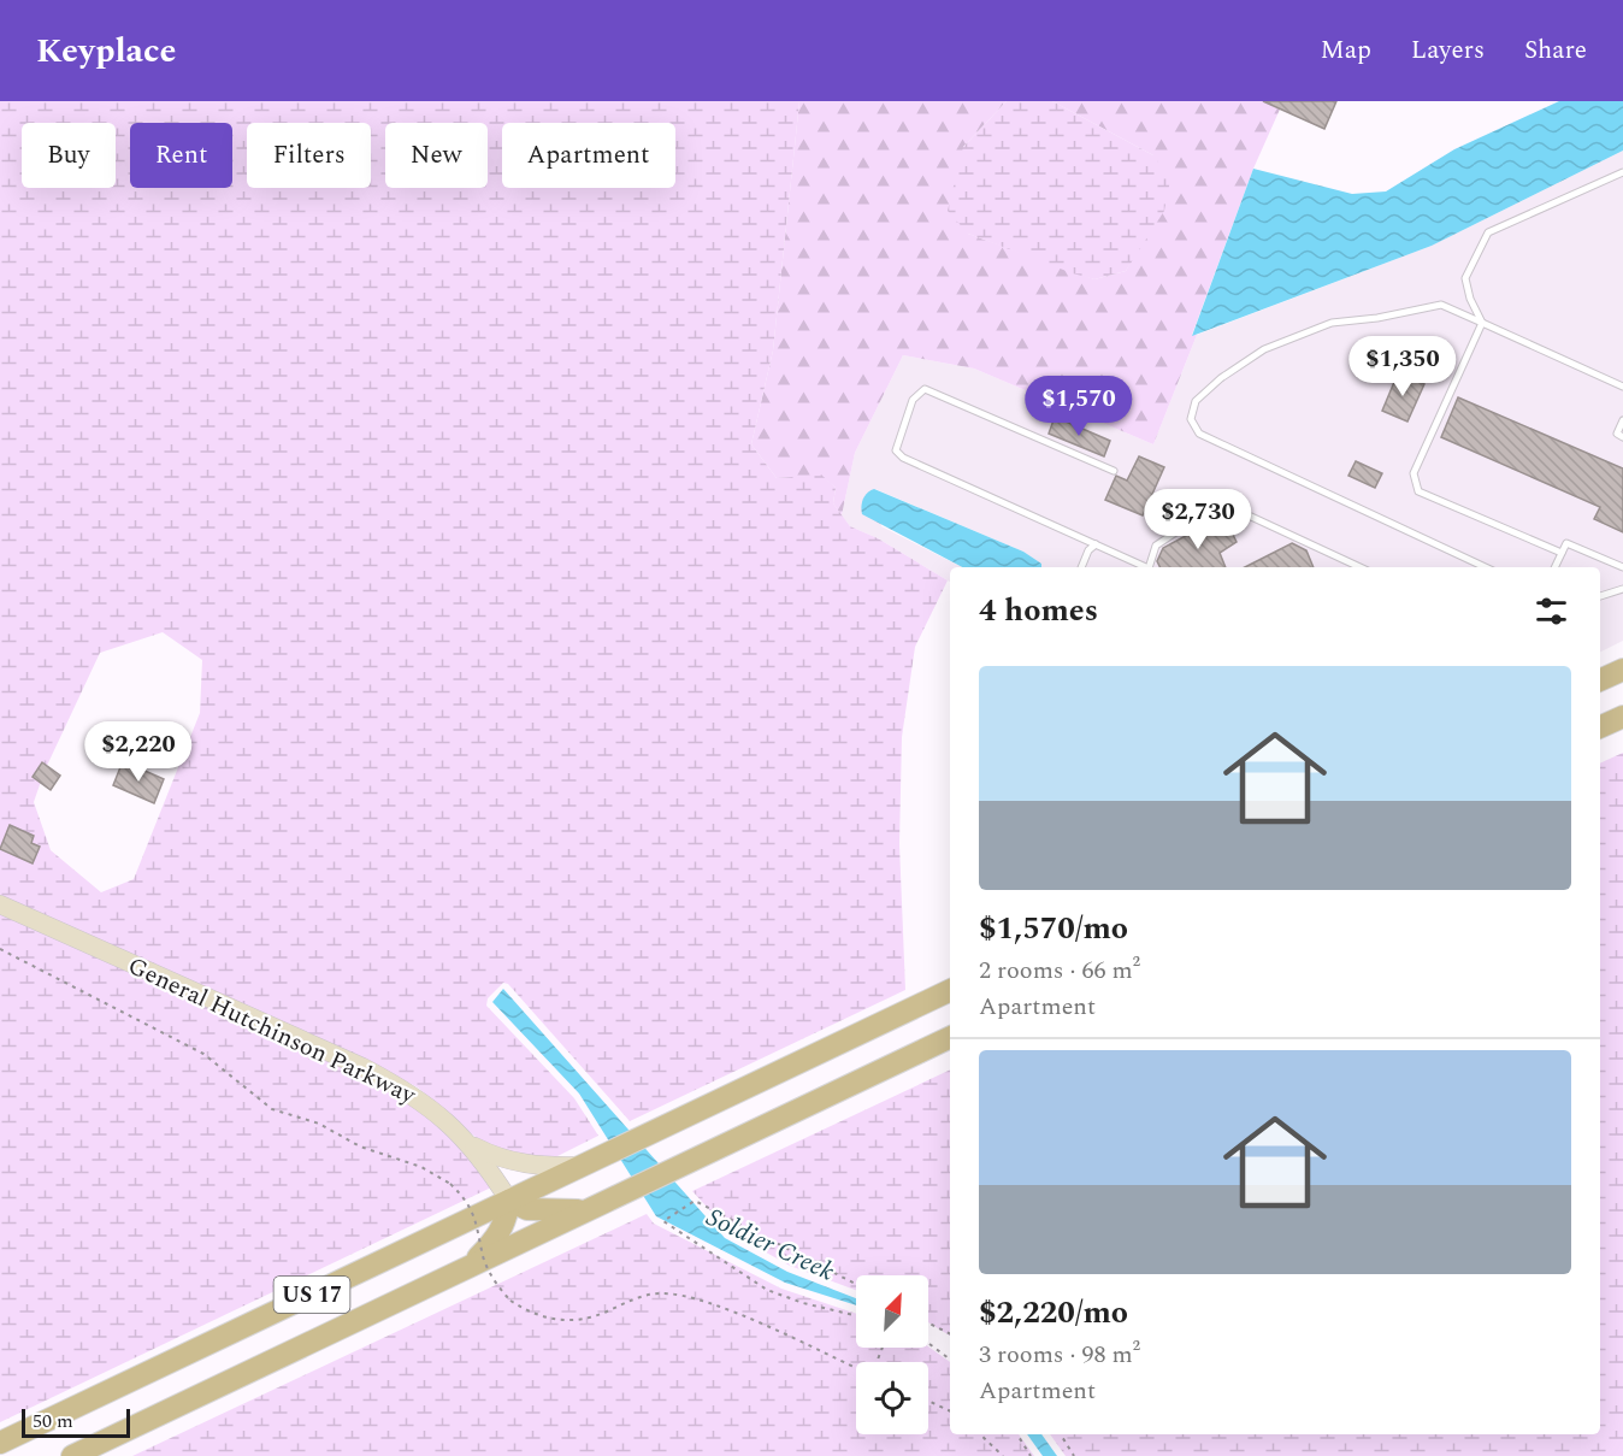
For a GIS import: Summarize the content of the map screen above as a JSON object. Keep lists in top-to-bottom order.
{
  "streets": {
    "main road": ["US 17"],
    "street": ["General Hutchinson Parkway"]
  },
  "crossings": [
    ["General Hutchinson Parkway", "US 17"]
  ],
  "water": ["Soldier Creek"],
  "scale_bar": "50 m",
  "north": "top right",
  "page": {
    "header": "Keyplace",
    "nav": ["Map", "Layers", "Share"],
    "chip": [
      "Buy",
      "Rent",
      "Filters",
      "New",
      "Apartment"
    ],
    "price": [
      "$1,350",
      "$1,570",
      "$2,730",
      "$2,220"
    ],
    "heading": "4 homes",
    "list": [
      {
        "name": "$1,570/mo",
        "note": "2 rooms · 66 m² · Apartment"
      },
      {
        "name": "$2,220/mo",
        "note": "3 rooms · 98 m² · Apartment"
      }
    ],
    "scale": "50 m"
  }
}
